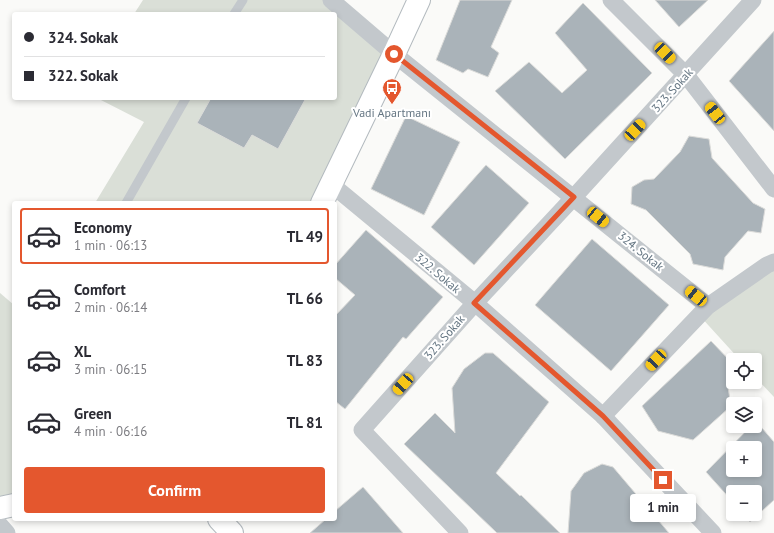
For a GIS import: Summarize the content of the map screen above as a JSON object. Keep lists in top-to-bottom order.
{
  "streets": {
    "street": ["323. Sokak", "324. Sokak", "322. Sokak"]
  },
  "crossings": [
    ["323. Sokak", "324. Sokak"],
    ["323. Sokak", "322. Sokak"]
  ],
  "places": {
    "bus stop": ["Vadi Apartmanı"]
  },
  "page": {
    "banner": ["324. Sokak", "322. Sokak"],
    "list": [
      {
        "name": "Economy",
        "note": "1 min · 06:13",
        "value": "TL 49"
      },
      {
        "name": "Comfort",
        "note": "2 min · 06:14",
        "value": "TL 66"
      },
      {
        "name": "XL",
        "note": "3 min · 06:15",
        "value": "TL 83"
      },
      {
        "name": "Green",
        "note": "4 min · 06:16",
        "value": "TL 81"
      }
    ],
    "map_buttons": ["+", "−"],
    "buttons": "Confirm",
    "bubble": "1 min"
  }
}
